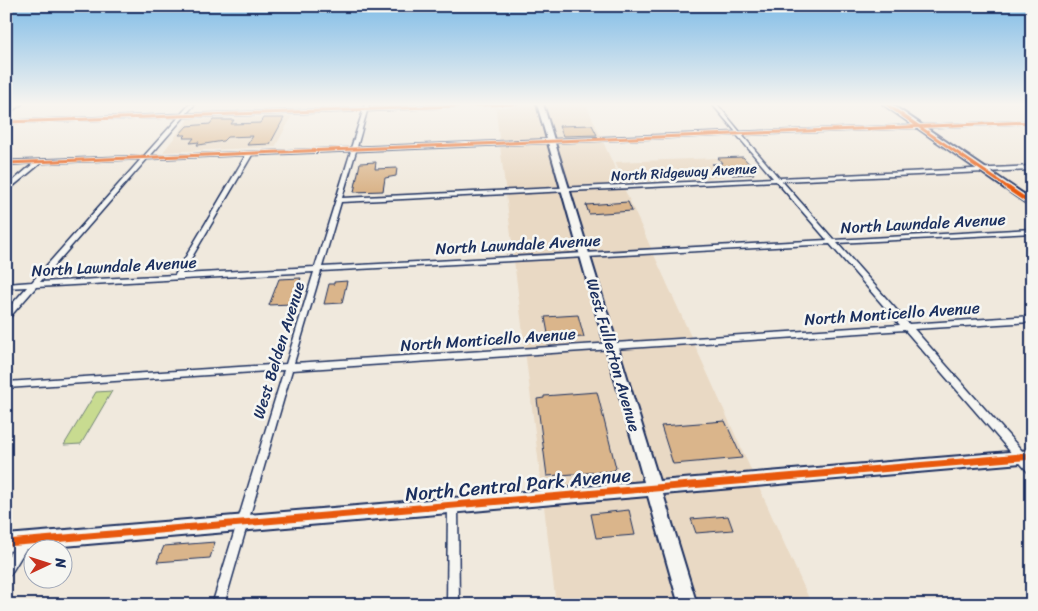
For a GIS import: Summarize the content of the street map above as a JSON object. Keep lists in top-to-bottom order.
{
  "streets": {
    "street": [
      "North Ridgeway Avenue",
      "North Lawndale Avenue",
      "North Monticello Avenue",
      "West Belden Avenue",
      "West Fullerton Avenue",
      "North Central Park Avenue"
    ]
  },
  "crossings": [
    ["North Ridgeway Avenue", "West Belden Avenue"],
    ["North Ridgeway Avenue", "West Fullerton Avenue"],
    ["North Lawndale Avenue", "West Belden Avenue"],
    ["North Lawndale Avenue", "West Fullerton Avenue"],
    ["North Monticello Avenue", "West Belden Avenue"],
    ["North Monticello Avenue", "West Fullerton Avenue"],
    ["West Belden Avenue", "North Central Park Avenue"],
    ["West Fullerton Avenue", "North Central Park Avenue"]
  ],
  "north": "right"
}
